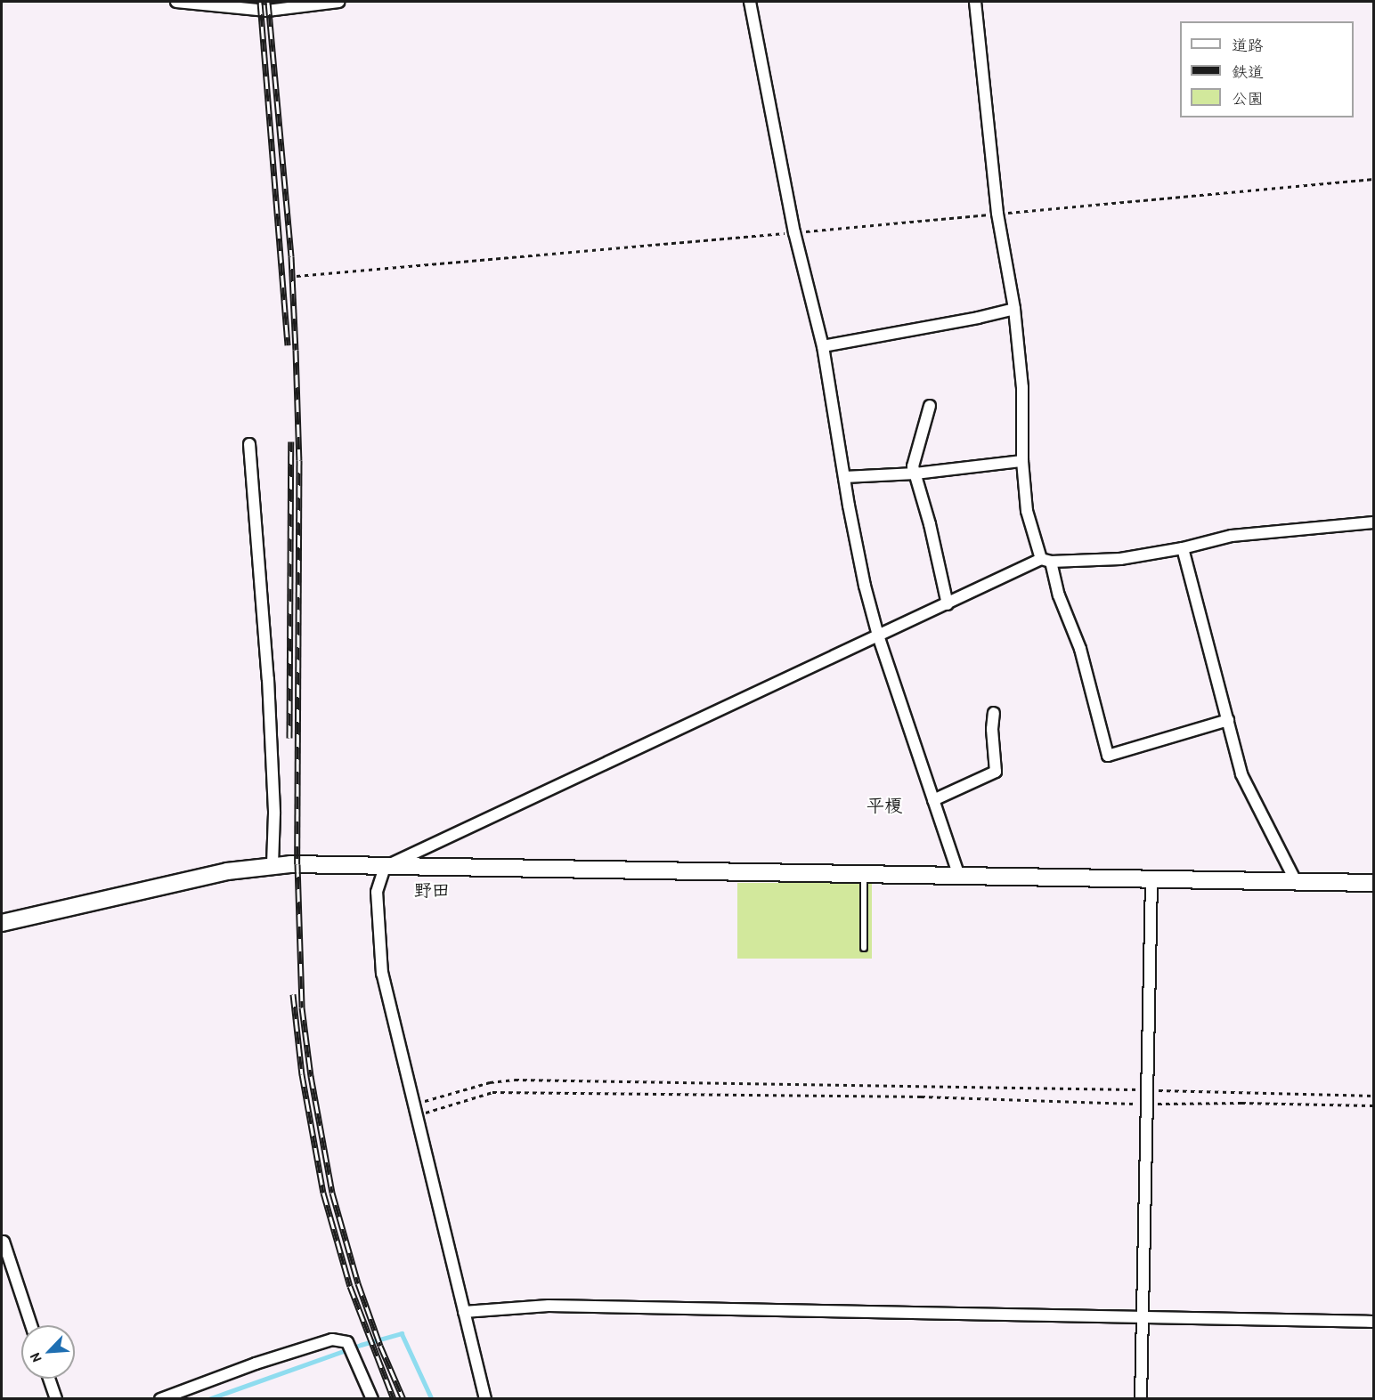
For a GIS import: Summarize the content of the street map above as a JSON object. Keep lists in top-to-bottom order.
{
  "districts": ["平榎", "野田"],
  "legend": ["道路", "鉄道", "公園"],
  "north": "bottom left"
}
